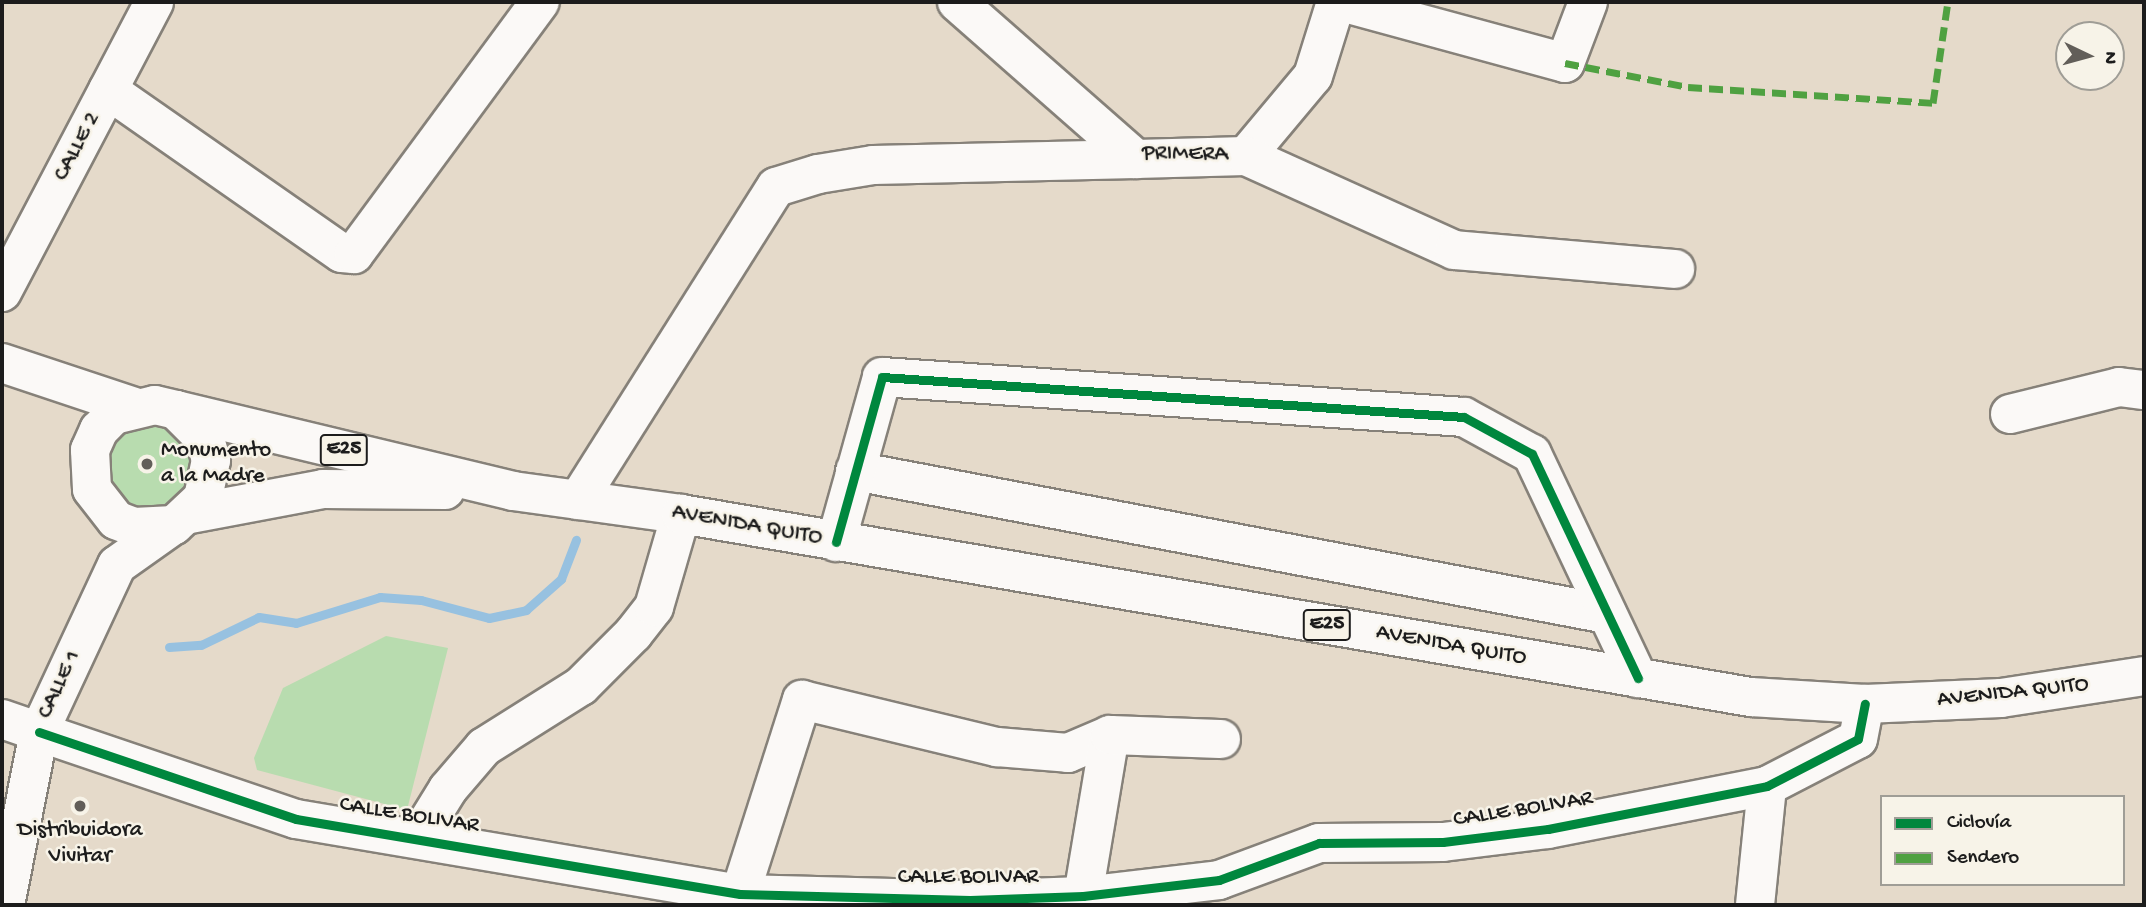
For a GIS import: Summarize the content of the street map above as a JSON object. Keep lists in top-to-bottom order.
{
  "streets": {
    "main road": [
      "CALLE 2",
      "PRIMERA",
      "E25",
      "AVENIDA QUITO",
      "CALLE 1",
      "CALLE BOLIVAR"
    ]
  },
  "crossings": [
    ["E25", "AVENIDA QUITO"],
    ["E25", "CALLE 1"],
    ["AVENIDA QUITO", "CALLE 1"],
    ["AVENIDA QUITO", "CALLE BOLIVAR"],
    ["CALLE 1", "CALLE BOLIVAR"]
  ],
  "places": ["Monumento a la Madre", "Distribuidora Vivitar"],
  "legend": ["Ciclovía", "Sendero"],
  "north": "right"
}
